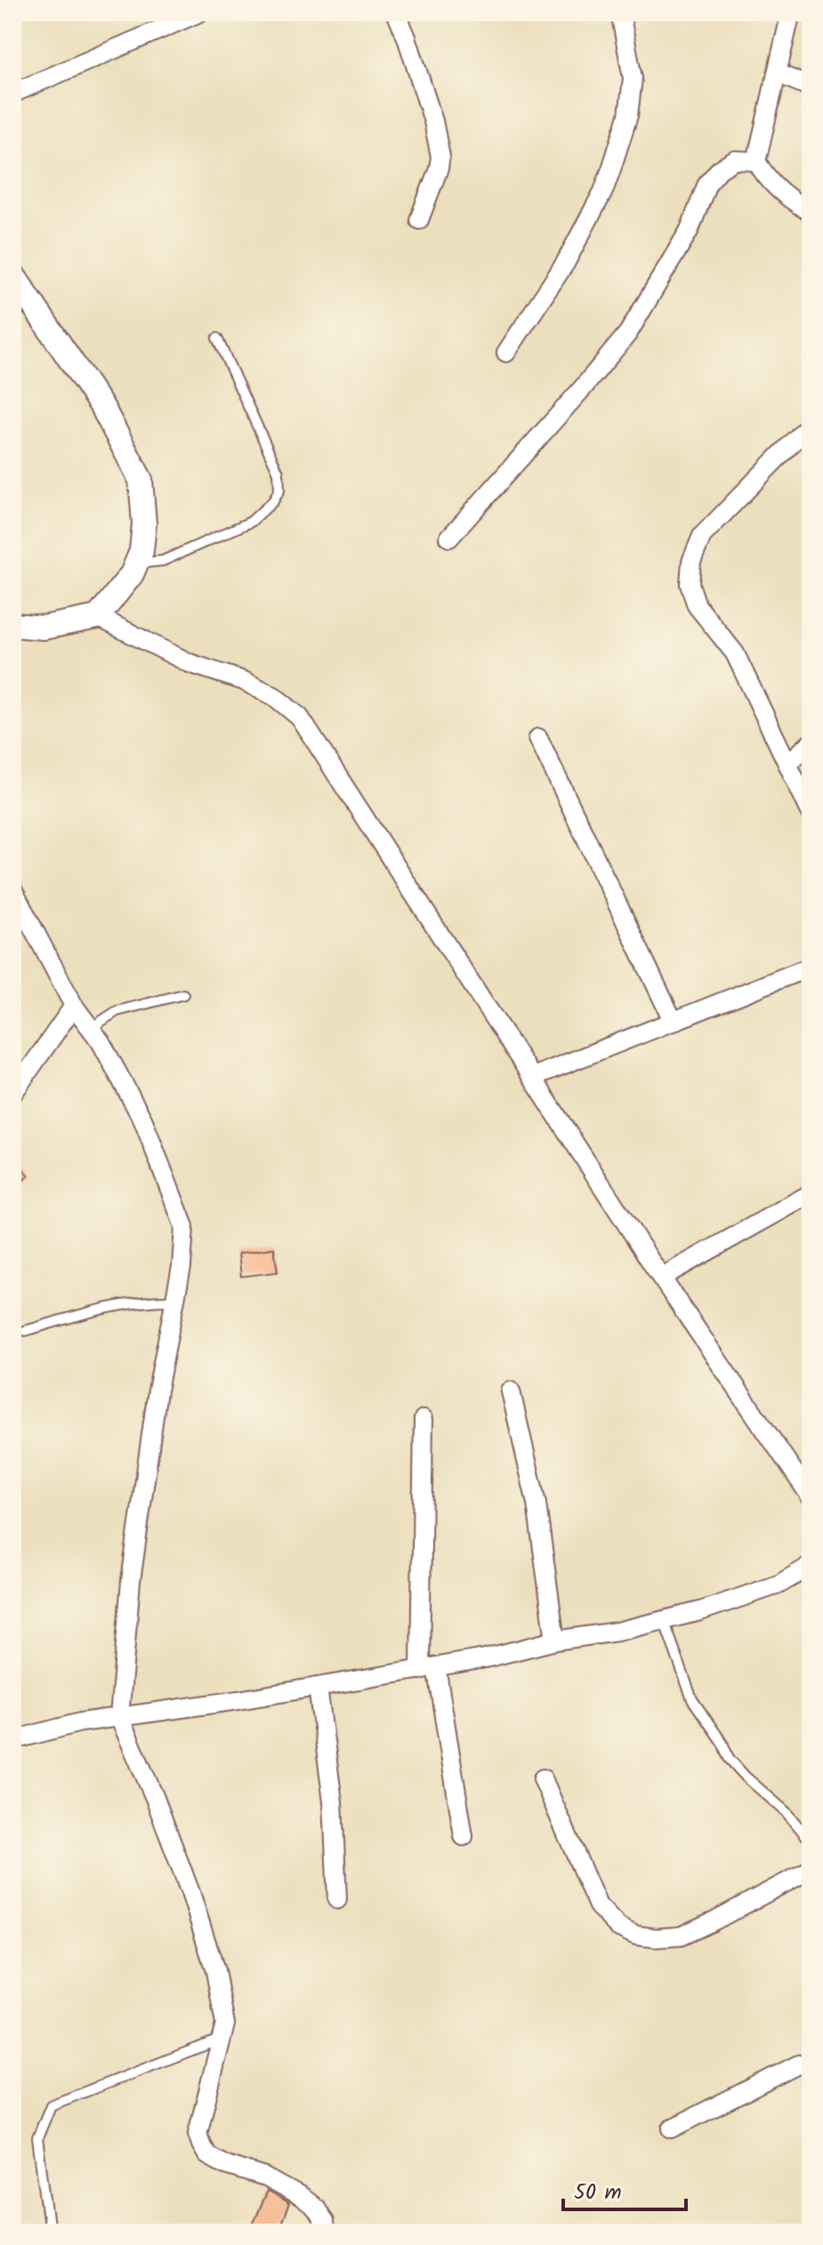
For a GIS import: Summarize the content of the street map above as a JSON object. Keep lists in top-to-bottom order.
{
  "scale_bar": "50 m"
}
